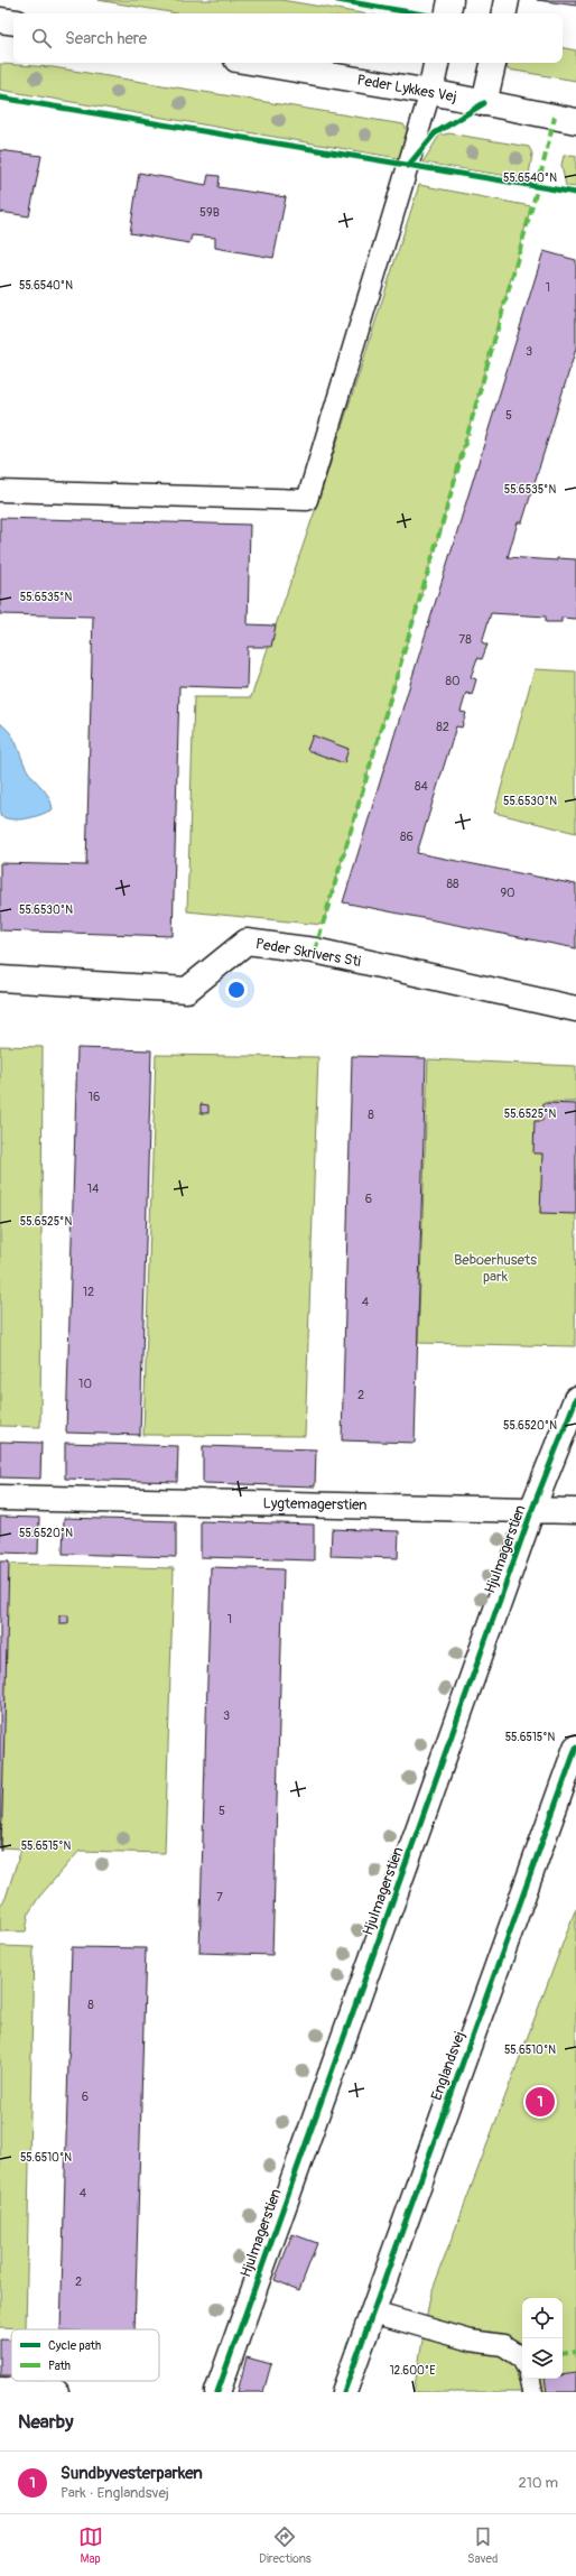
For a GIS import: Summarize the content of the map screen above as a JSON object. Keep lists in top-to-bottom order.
{
  "streets": {
    "street": [
      "Peder Lykkes Vej",
      "Peder Skrivers Sti",
      "Lygtemagerstien",
      "Hjulmagerstien",
      "Englandsvej"
    ]
  },
  "crossings": [
    ["Lygtemagerstien", "Hjulmagerstien"]
  ],
  "parks": ["Beboerhusets park"],
  "house_numbers": [
    "59B",
    "1",
    "3",
    "5",
    "78",
    "80",
    "82",
    "84",
    "86",
    "88",
    "90",
    "16",
    "8",
    "14",
    "6",
    "12",
    "4",
    "10",
    "2",
    "1",
    "3",
    "5",
    "7",
    "8",
    "6",
    "4",
    "2"
  ],
  "legend": ["Cycle path", "Path"],
  "page": {
    "search": "Search here",
    "pins": "1",
    "heading": "Nearby",
    "list": [
      {
        "mark": "1",
        "name": "Sundbyvesterparken",
        "note": "Park · Englandsvej",
        "value": "210 m"
      }
    ],
    "nav": ["Map", "Directions", "Saved"]
  },
  "coordinates": [
    "55.6540°N",
    "55.6535°N",
    "55.6530°N",
    "55.6525°N",
    "55.6520°N",
    "55.6515°N",
    "55.6510°N",
    "12.600°E"
  ]
}
